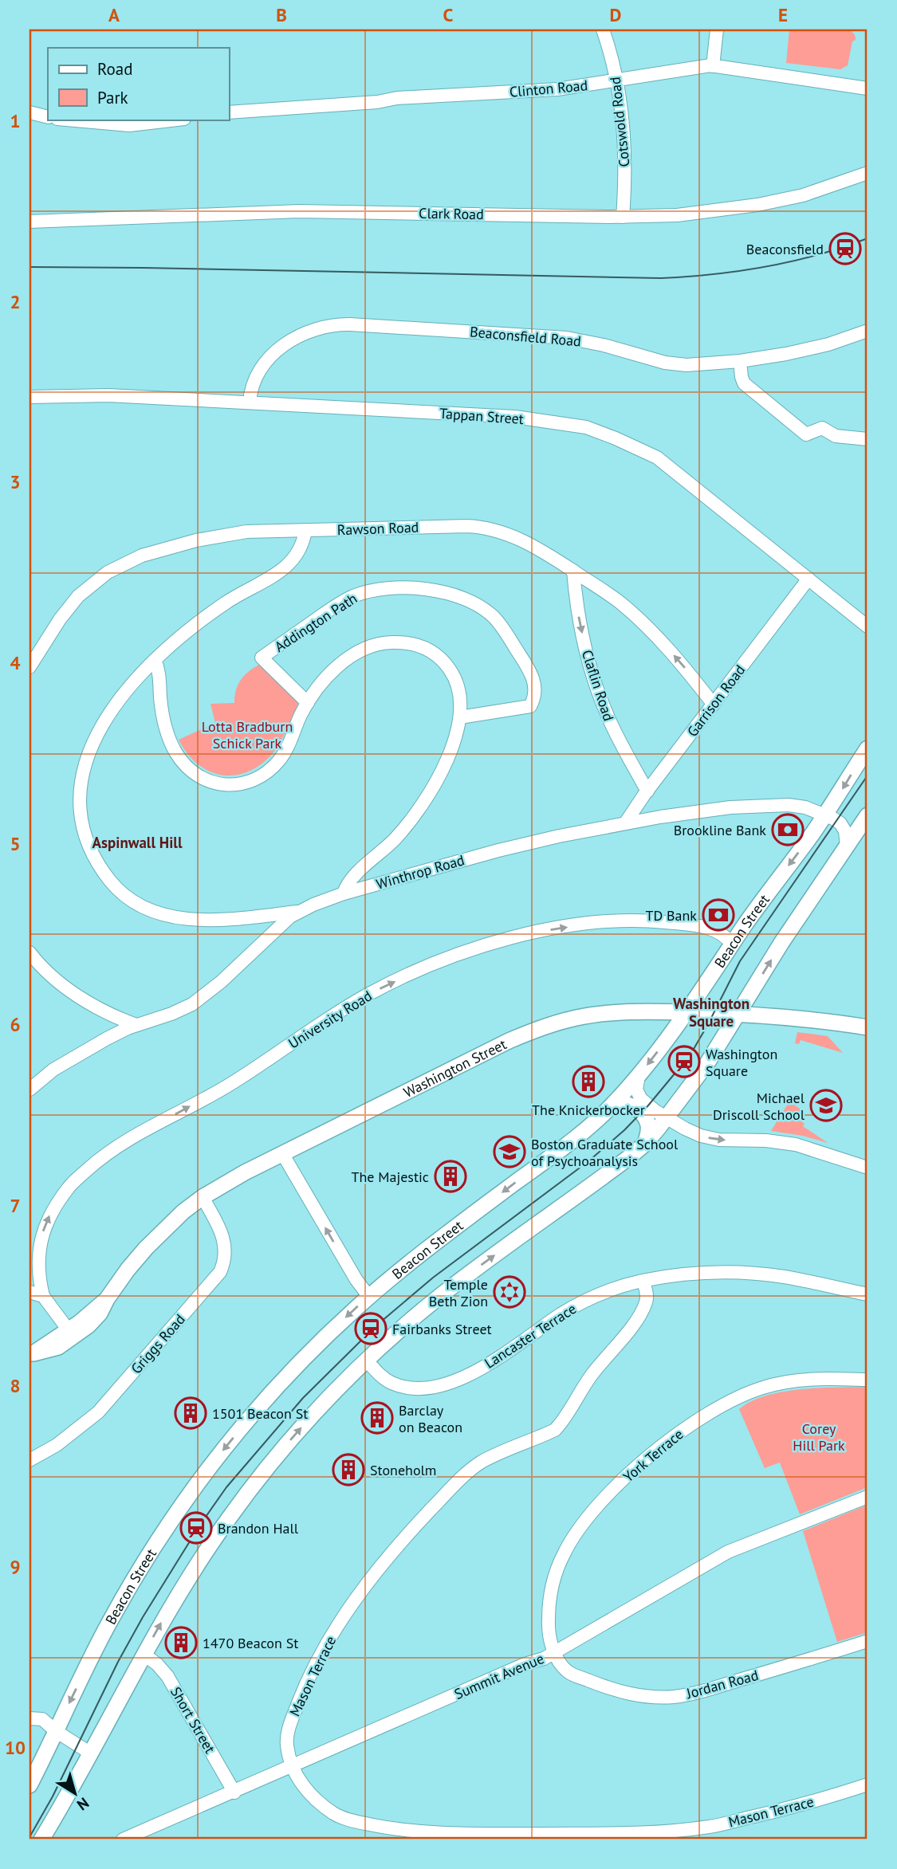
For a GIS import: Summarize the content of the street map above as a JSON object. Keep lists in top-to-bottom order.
{
  "streets": {
    "main road": ["Beacon Street", "Washington Street"],
    "street": [
      "Clinton Road",
      "Cotswold Road",
      "Clark Road",
      "Beaconsfield Road",
      "Tappan Street",
      "Rawson Road",
      "Addington Path",
      "Claflin Road",
      "Garrison Road",
      "Winthrop Road",
      "University Road",
      "Lancaster Terrace",
      "Griggs Road",
      "York Terrace",
      "Mason Terrace",
      "Summit Avenue",
      "Jordan Road",
      "Short Street"
    ]
  },
  "crossings": [
    ["Clinton Road", "Cotswold Road"],
    ["Cotswold Road", "Clark Road"],
    ["Beaconsfield Road", "Tappan Street"],
    ["Tappan Street", "Garrison Road"],
    ["Rawson Road", "Claflin Road"],
    ["Rawson Road", "Garrison Road"],
    ["Claflin Road", "Garrison Road"],
    ["Garrison Road", "Winthrop Road"],
    ["Winthrop Road", "Beacon Street"],
    ["Beacon Street", "University Road"],
    ["Beacon Street", "Washington Street"],
    ["Washington Street", "Griggs Road"],
    ["Lancaster Terrace", "Mason Terrace"],
    ["York Terrace", "Summit Avenue"],
    ["York Terrace", "Jordan Road"],
    ["Mason Terrace", "Summit Avenue"],
    ["Summit Avenue", "Jordan Road"],
    ["Summit Avenue", "Short Street"]
  ],
  "one_way": ["Claflin Road", "University Road"],
  "districts": ["Aspinwall Hill", "Washington Square"],
  "parks": ["Lotta Bradburn Schick Park", "Corey Hill Park"],
  "places": {
    "station": [
      "Beaconsfield",
      "Washington Square",
      "Fairbanks Street",
      "Brandon Hall"
    ],
    "bank": ["Brookline Bank", "TD Bank"],
    "building": [
      "The Knickerbocker",
      "The Majestic",
      "1501 Beacon St",
      "Barclay on Beacon",
      "Stoneholm",
      "1470 Beacon St"
    ],
    "school or university": ["Michael Driscoll School", "Boston Graduate School of Psychoanalysis"],
    "synagogue": ["Temple Beth Zion"]
  },
  "legend": ["Road", "Park"],
  "north": "bottom right",
  "grid": {
    "columns": [
      "A",
      "B",
      "C",
      "D",
      "E"
    ],
    "rows": [
      "1",
      "2",
      "3",
      "4",
      "5",
      "6",
      "7",
      "8",
      "9",
      "10"
    ]
  }
}
